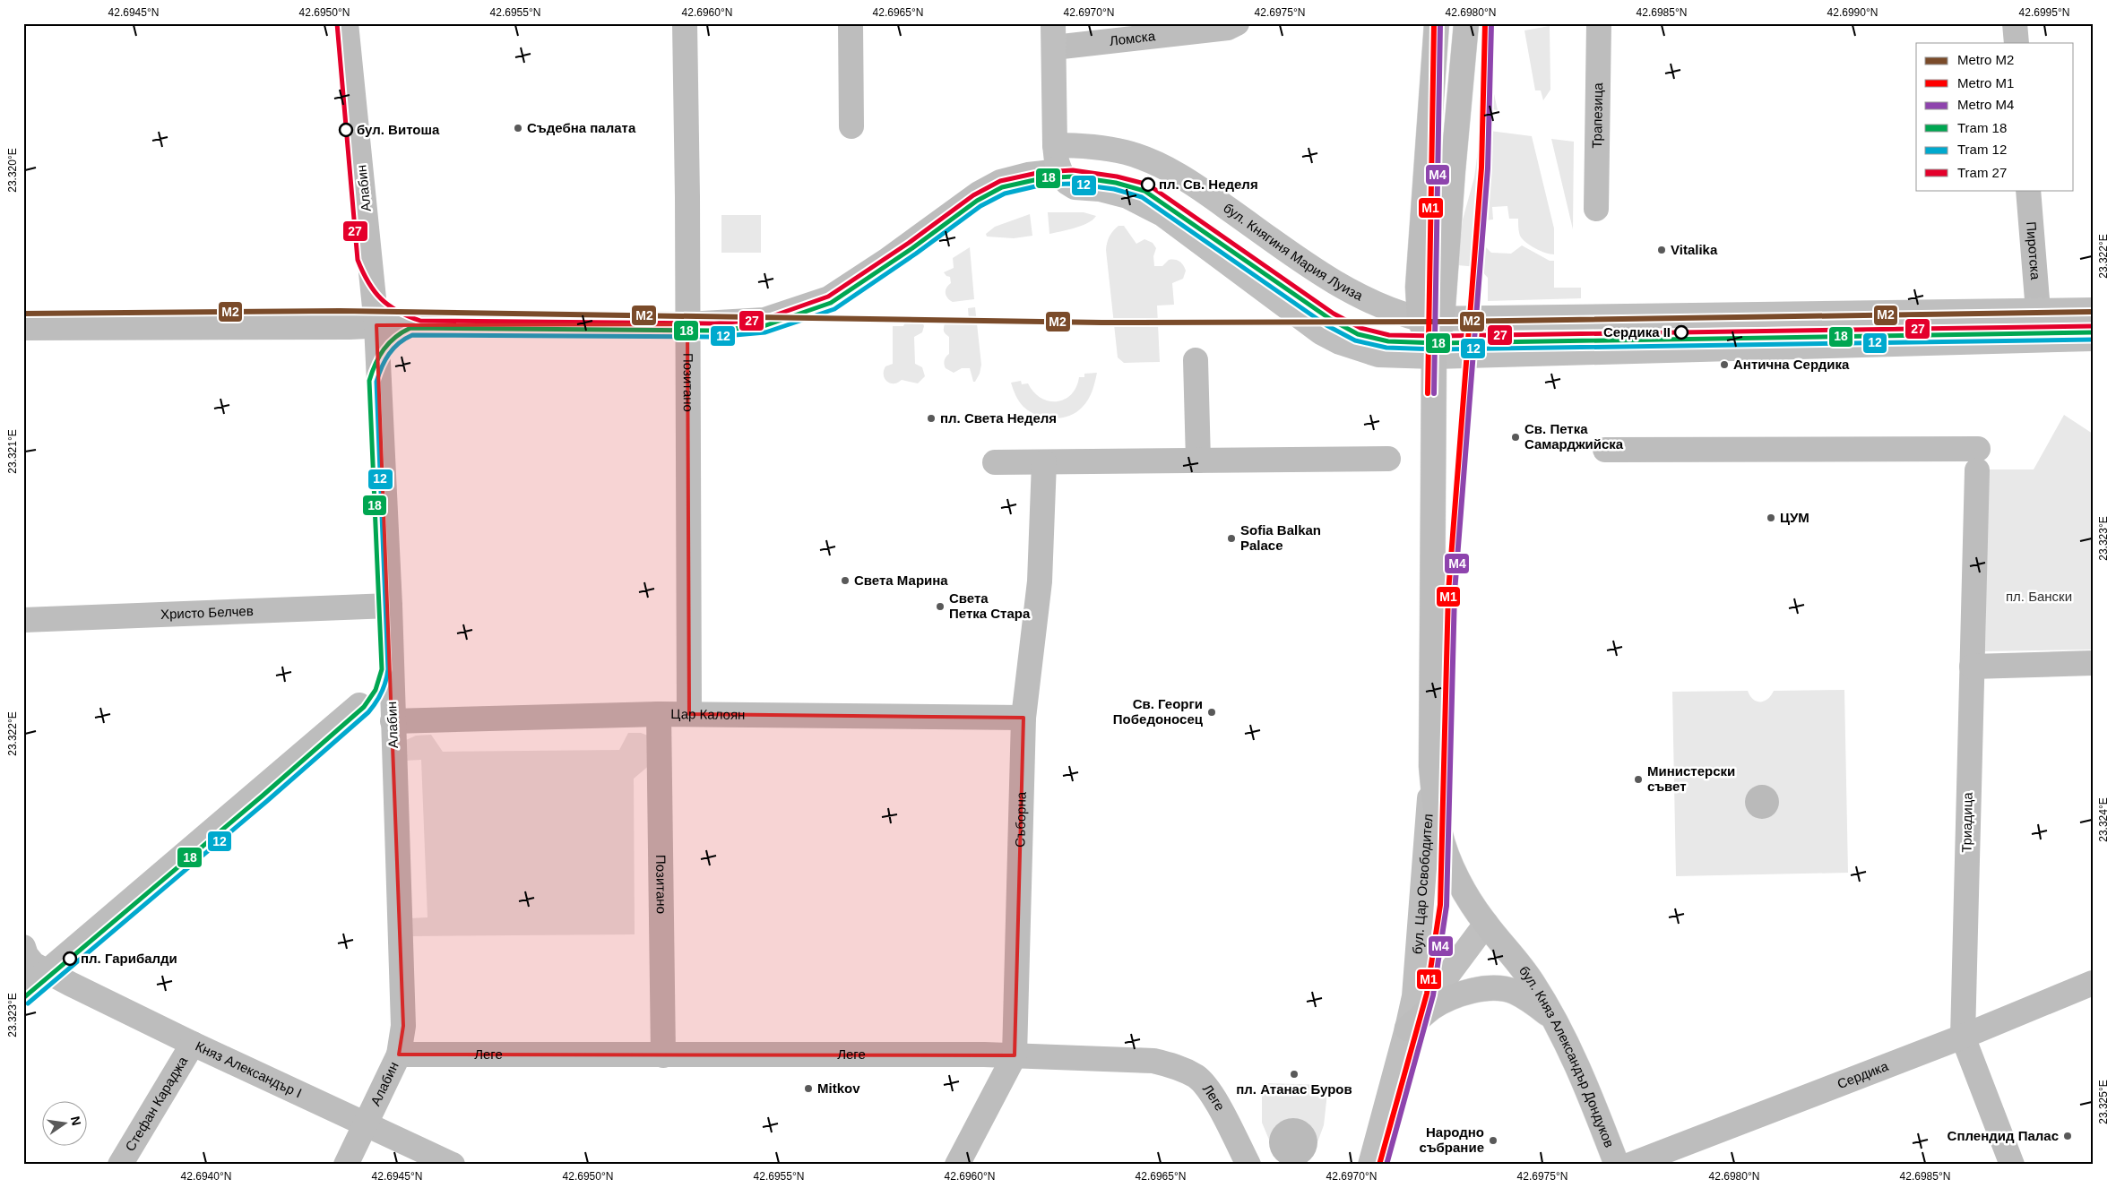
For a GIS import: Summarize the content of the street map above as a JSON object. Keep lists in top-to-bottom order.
{
  "streets": {
    "main road": ["бул. Княгиня Мария Луиза", "бул. Цар Освободител"],
    "street": [
      "Ломска",
      "Трапезица",
      "Алабин",
      "Пиротска",
      "Позитано",
      "Христо Белчев",
      "Цар Калоян",
      "Съборна",
      "Триадица",
      "Леге",
      "бул. Княз Александър Дондуков",
      "Княз Александър I",
      "Сердика",
      "Стефан Караджа"
    ]
  },
  "crossings": [
    ["Алабин", "Христо Белчев"],
    ["Алабин", "Цар Калоян"],
    ["Алабин", "Леге"],
    ["Алабин", "Княз Александър I"],
    ["Пиротска", "бул. Княгиня Мария Луиза"],
    ["бул. Княгиня Мария Луиза", "бул. Княз Александър Дондуков"],
    ["Позитано", "Цар Калоян"],
    ["Позитано", "Леге"],
    ["Цар Калоян", "Съборна"],
    ["Съборна", "Леге"],
    ["Триадица", "Сердика"],
    ["бул. Цар Освободител", "бул. Княз Александър Дондуков"],
    ["Княз Александър I", "Стефан Караджа"]
  ],
  "parks": ["пл. Бански"],
  "places": [
    "Съдебна палата",
    "бул. Витоша",
    "пл. Св. Неделя",
    "Vitalika",
    "Сердика II",
    "Антична Сердика",
    "пл. Света Неделя",
    "Св. Петка Самарджийска",
    "ЦУМ",
    "Sofia Balkan Palace",
    "Света Марина",
    "Света Петка Стара",
    "Св. Георги Победоносец",
    "Министерски съвет",
    "пл. Гарибалди",
    "пл. Атанас Буров",
    "Mitkov",
    "Сплендид Палас",
    "Народно събрание"
  ],
  "lines": [
    "metro line M1",
    "metro line M4",
    "tram line 27",
    "tram line 18",
    "tram line 12",
    "metro line M2"
  ],
  "legend": [
    "Metro M2",
    "Metro M1",
    "Metro M4",
    "Tram 18",
    "Tram 12",
    "Tram 27"
  ],
  "north": "right",
  "coordinates": [
    "42.6945°N",
    "42.6950°N",
    "42.6955°N",
    "42.6960°N",
    "42.6965°N",
    "42.6970°N",
    "42.6975°N",
    "42.6980°N",
    "42.6985°N",
    "42.6990°N",
    "42.6995°N",
    "23.320°E",
    "23.322°E",
    "23.321°E",
    "23.323°E",
    "23.324°E",
    "23.325°E",
    "42.6940°N"
  ]
}
